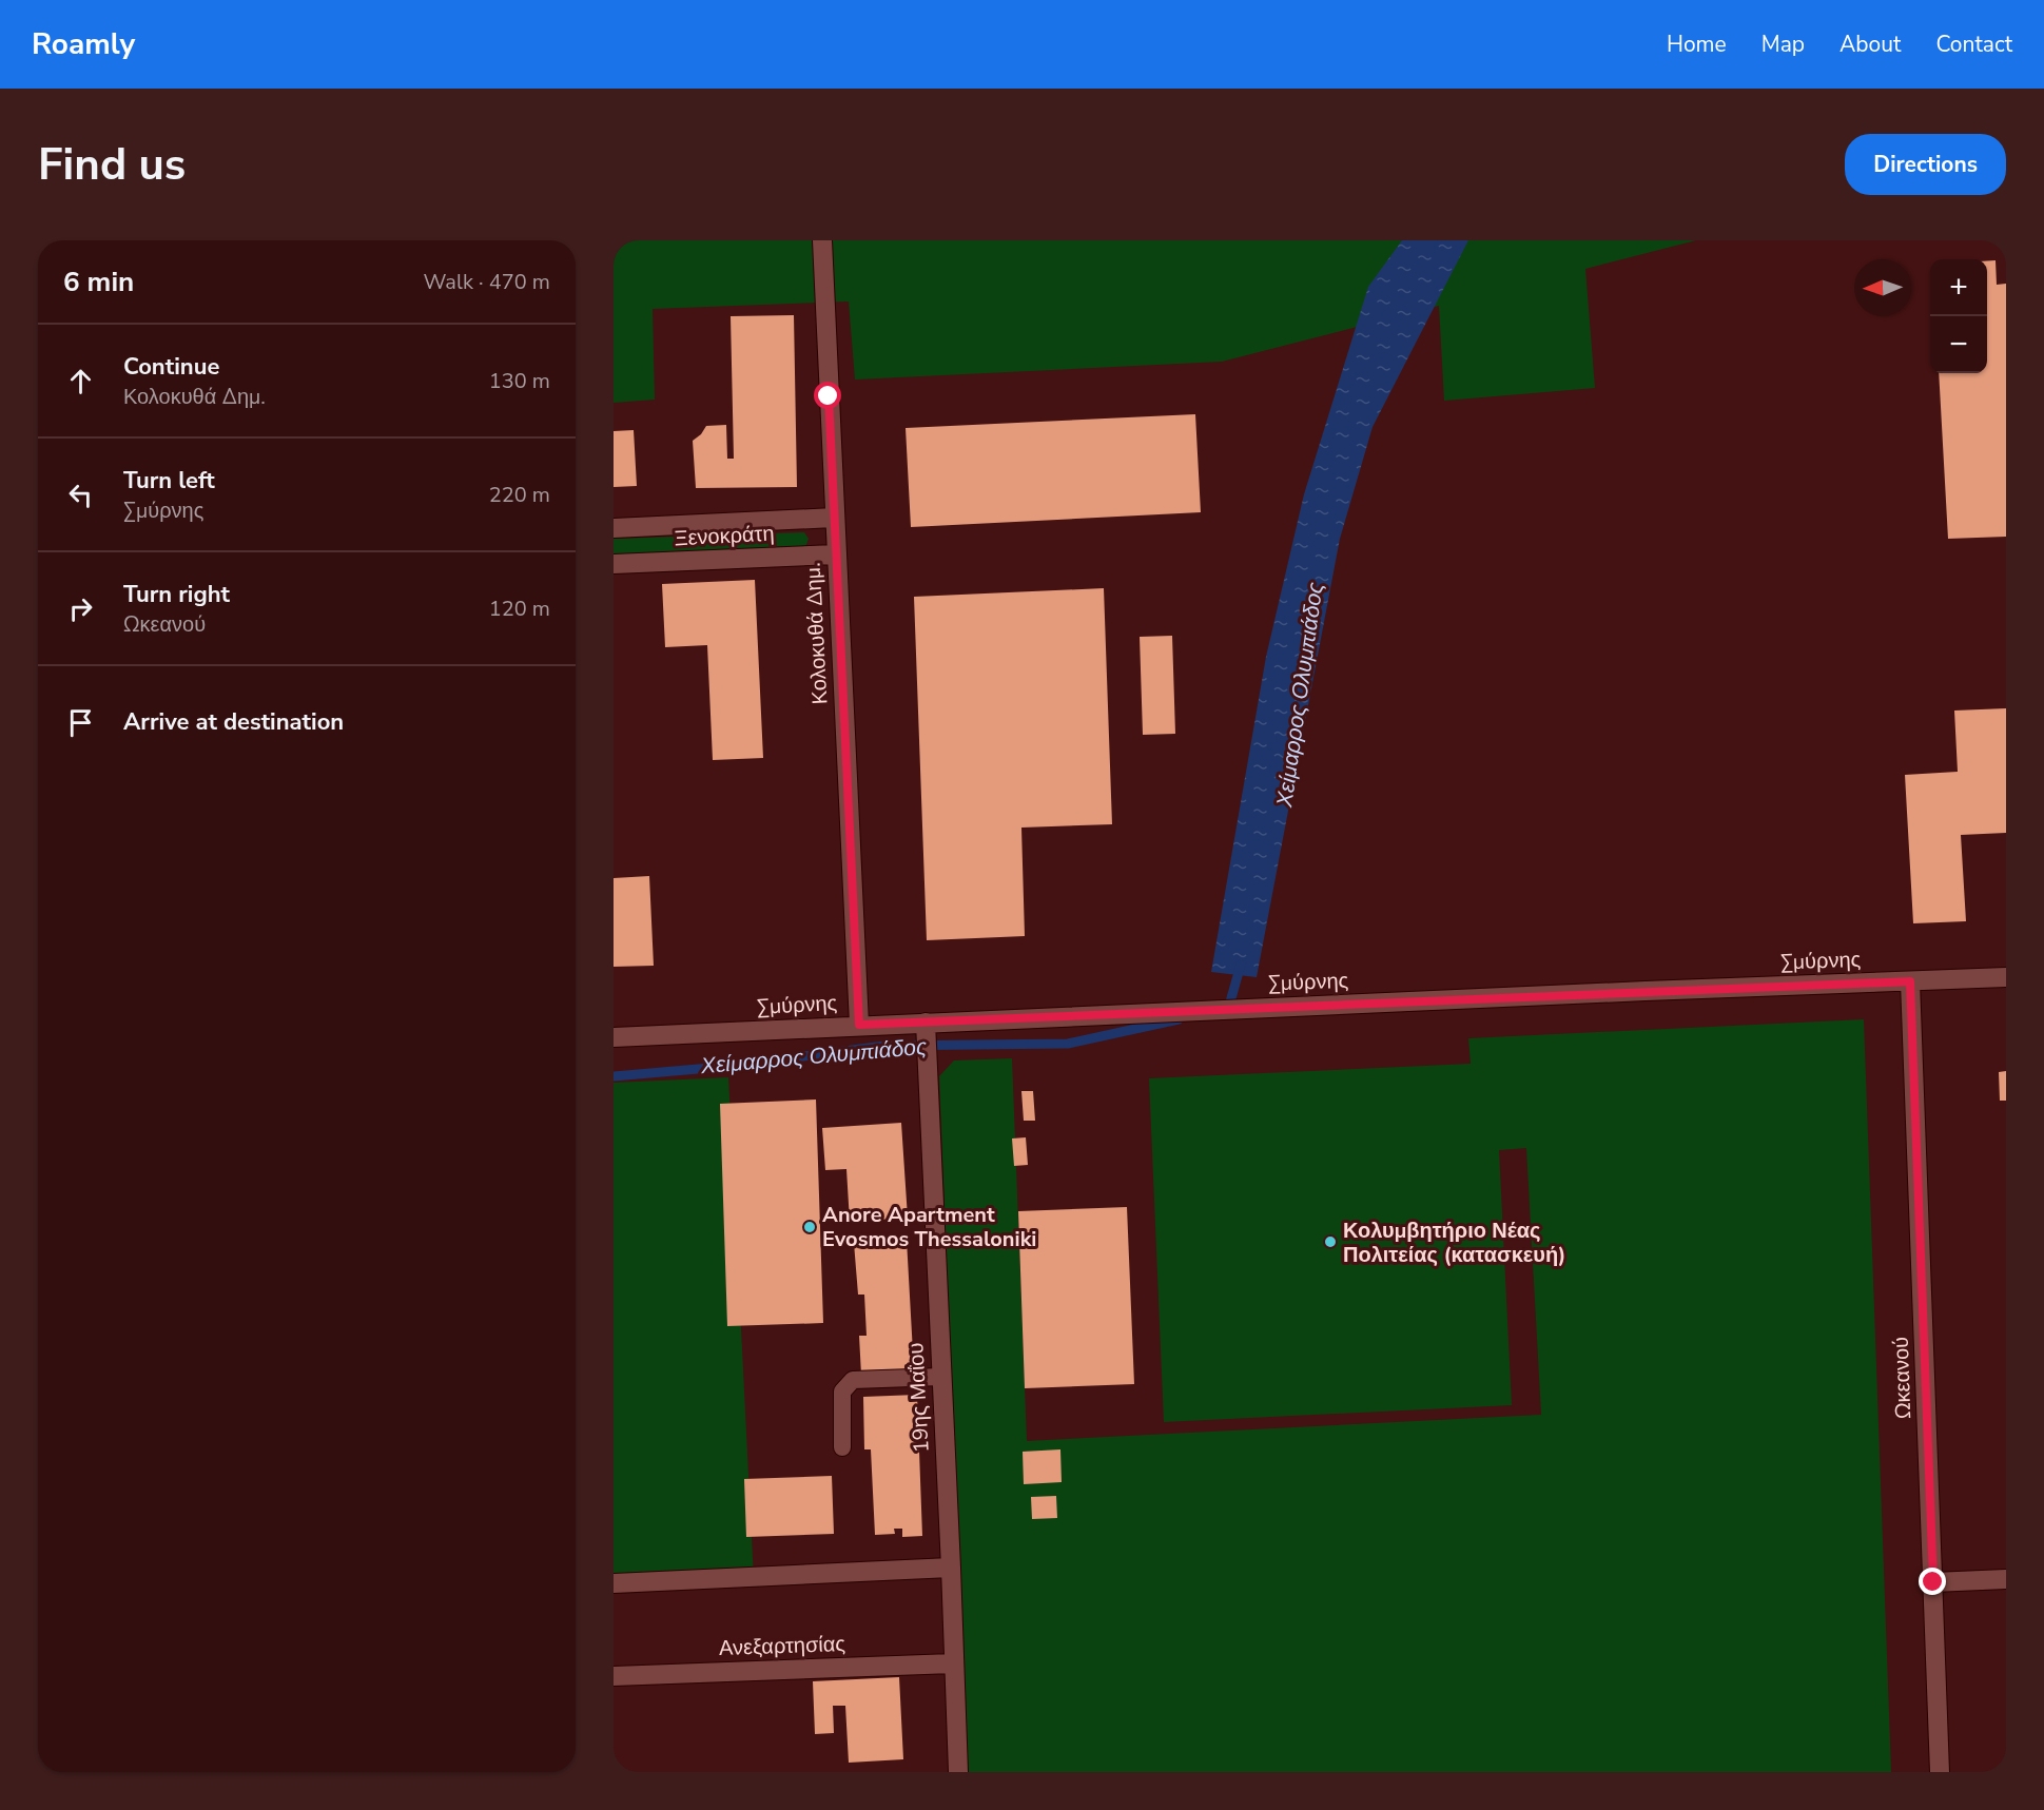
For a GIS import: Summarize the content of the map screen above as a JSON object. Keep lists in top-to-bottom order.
{
  "streets": {
    "street": [
      "Ξενοκράτη",
      "Κολοκυθά Δημ.",
      "Σμύρνης",
      "Ωκεανού",
      "19ης Μαΐου",
      "Ανεξαρτησίας"
    ]
  },
  "crossings": [
    ["Ξενοκράτη", "Κολοκυθά Δημ."],
    ["Κολοκυθά Δημ.", "Σμύρνης"],
    ["Σμύρνης", "Ωκεανού"],
    ["Σμύρνης", "19ης Μαΐου"],
    ["19ης Μαΐου", "Ανεξαρτησίας"]
  ],
  "water": ["Χείμαρρος Ολυμπιάδος"],
  "places": ["Anore Apartment Evosmos Thessaloniki", "Κολυμβητήριο Νέας Πολιτείας (κατασκευή)"],
  "north": "left",
  "page": {
    "header": "Roamly",
    "nav": [
      "Home",
      "Map",
      "About",
      "Contact"
    ],
    "buttons": "Directions",
    "title": "Find us",
    "heading": ["6 min", "Walk · 470 m"],
    "map_buttons": ["+", "−"],
    "list": [
      ["Continue", "Κολοκυθά Δημ.", "130 m"],
      ["Turn left", "Σμύρνης", "220 m"],
      ["Turn right", "Ωκεανού", "120 m"],
      "Arrive at destination"
    ]
  }
}
